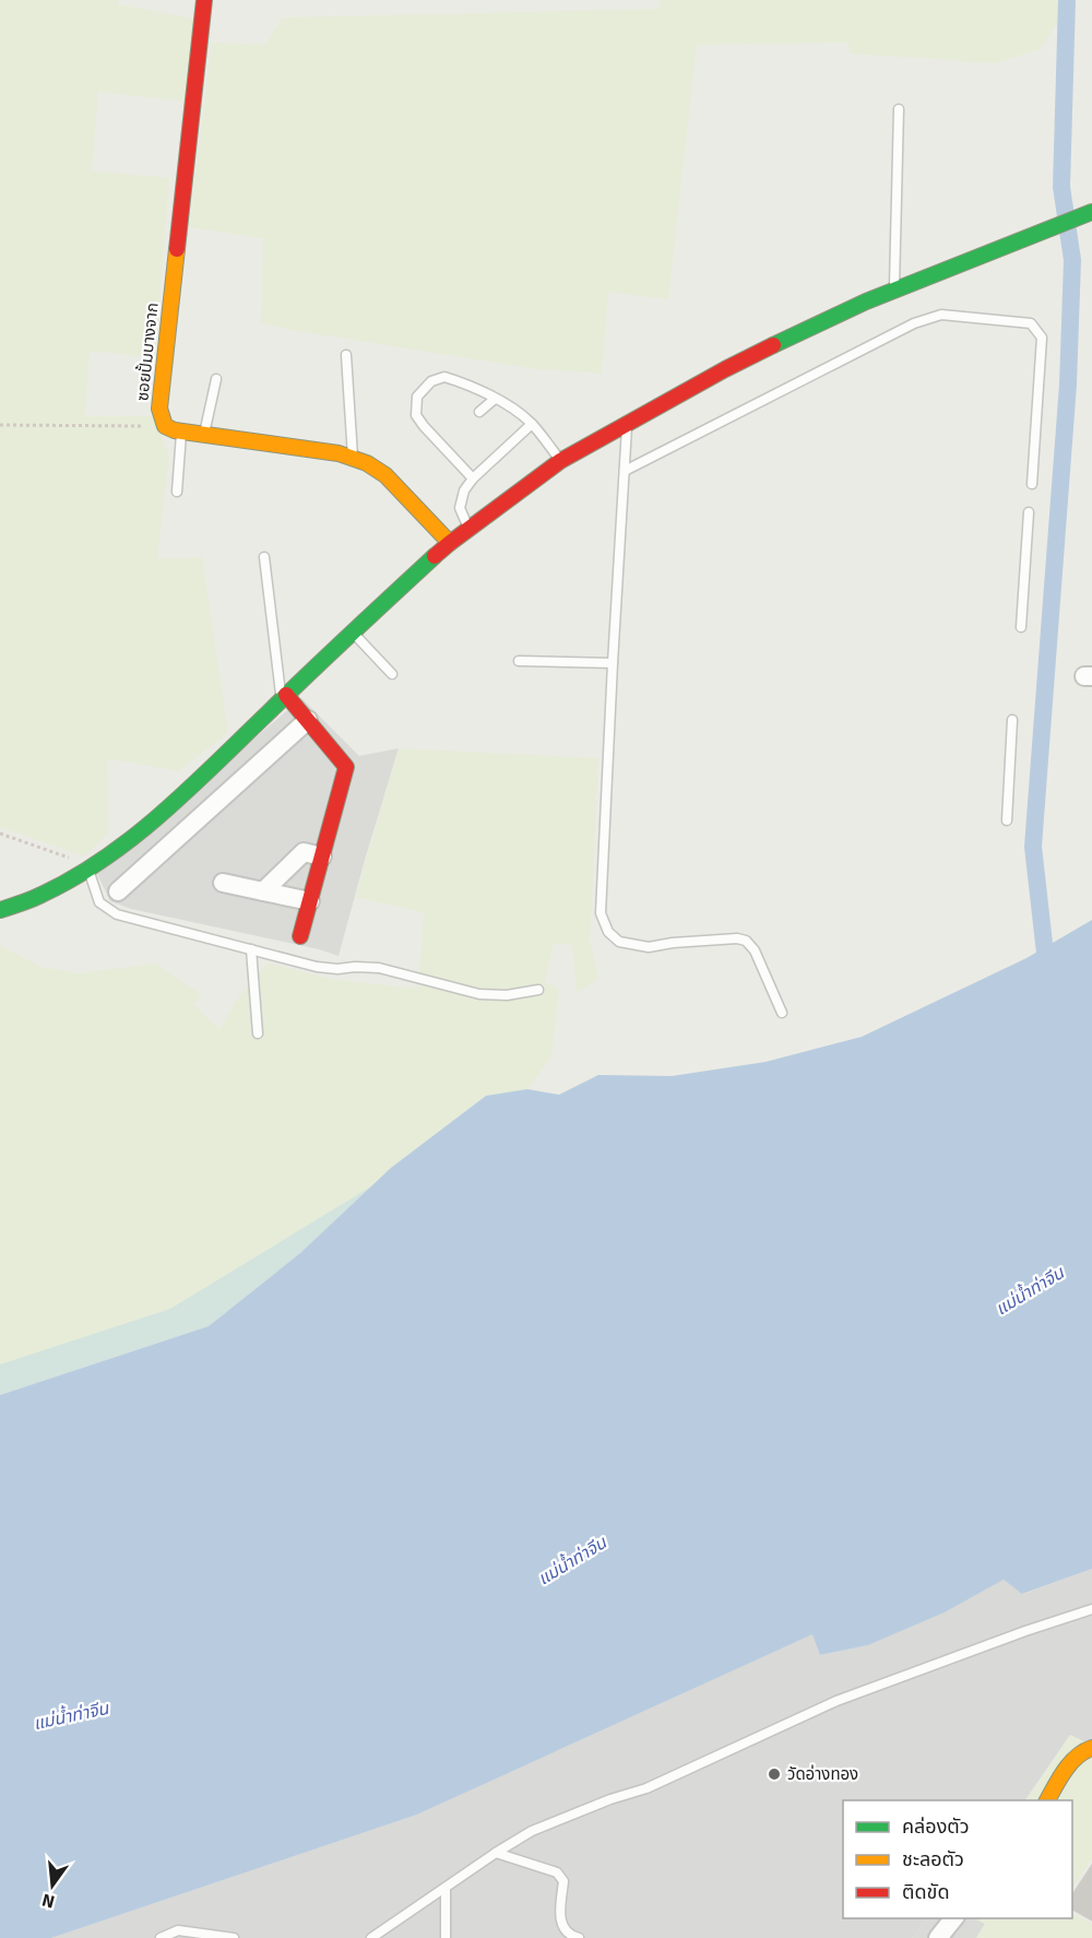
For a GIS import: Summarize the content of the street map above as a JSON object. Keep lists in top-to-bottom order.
{
  "streets": {
    "main road": ["ซอยปั้มบางจาก"]
  },
  "water": ["แม่น้ำท่าจีน"],
  "places": ["วัดอ่างทอง"],
  "legend": ["คล่องตัว", "ชะลอตัว", "ติดขัด"],
  "north": "bottom"
}
